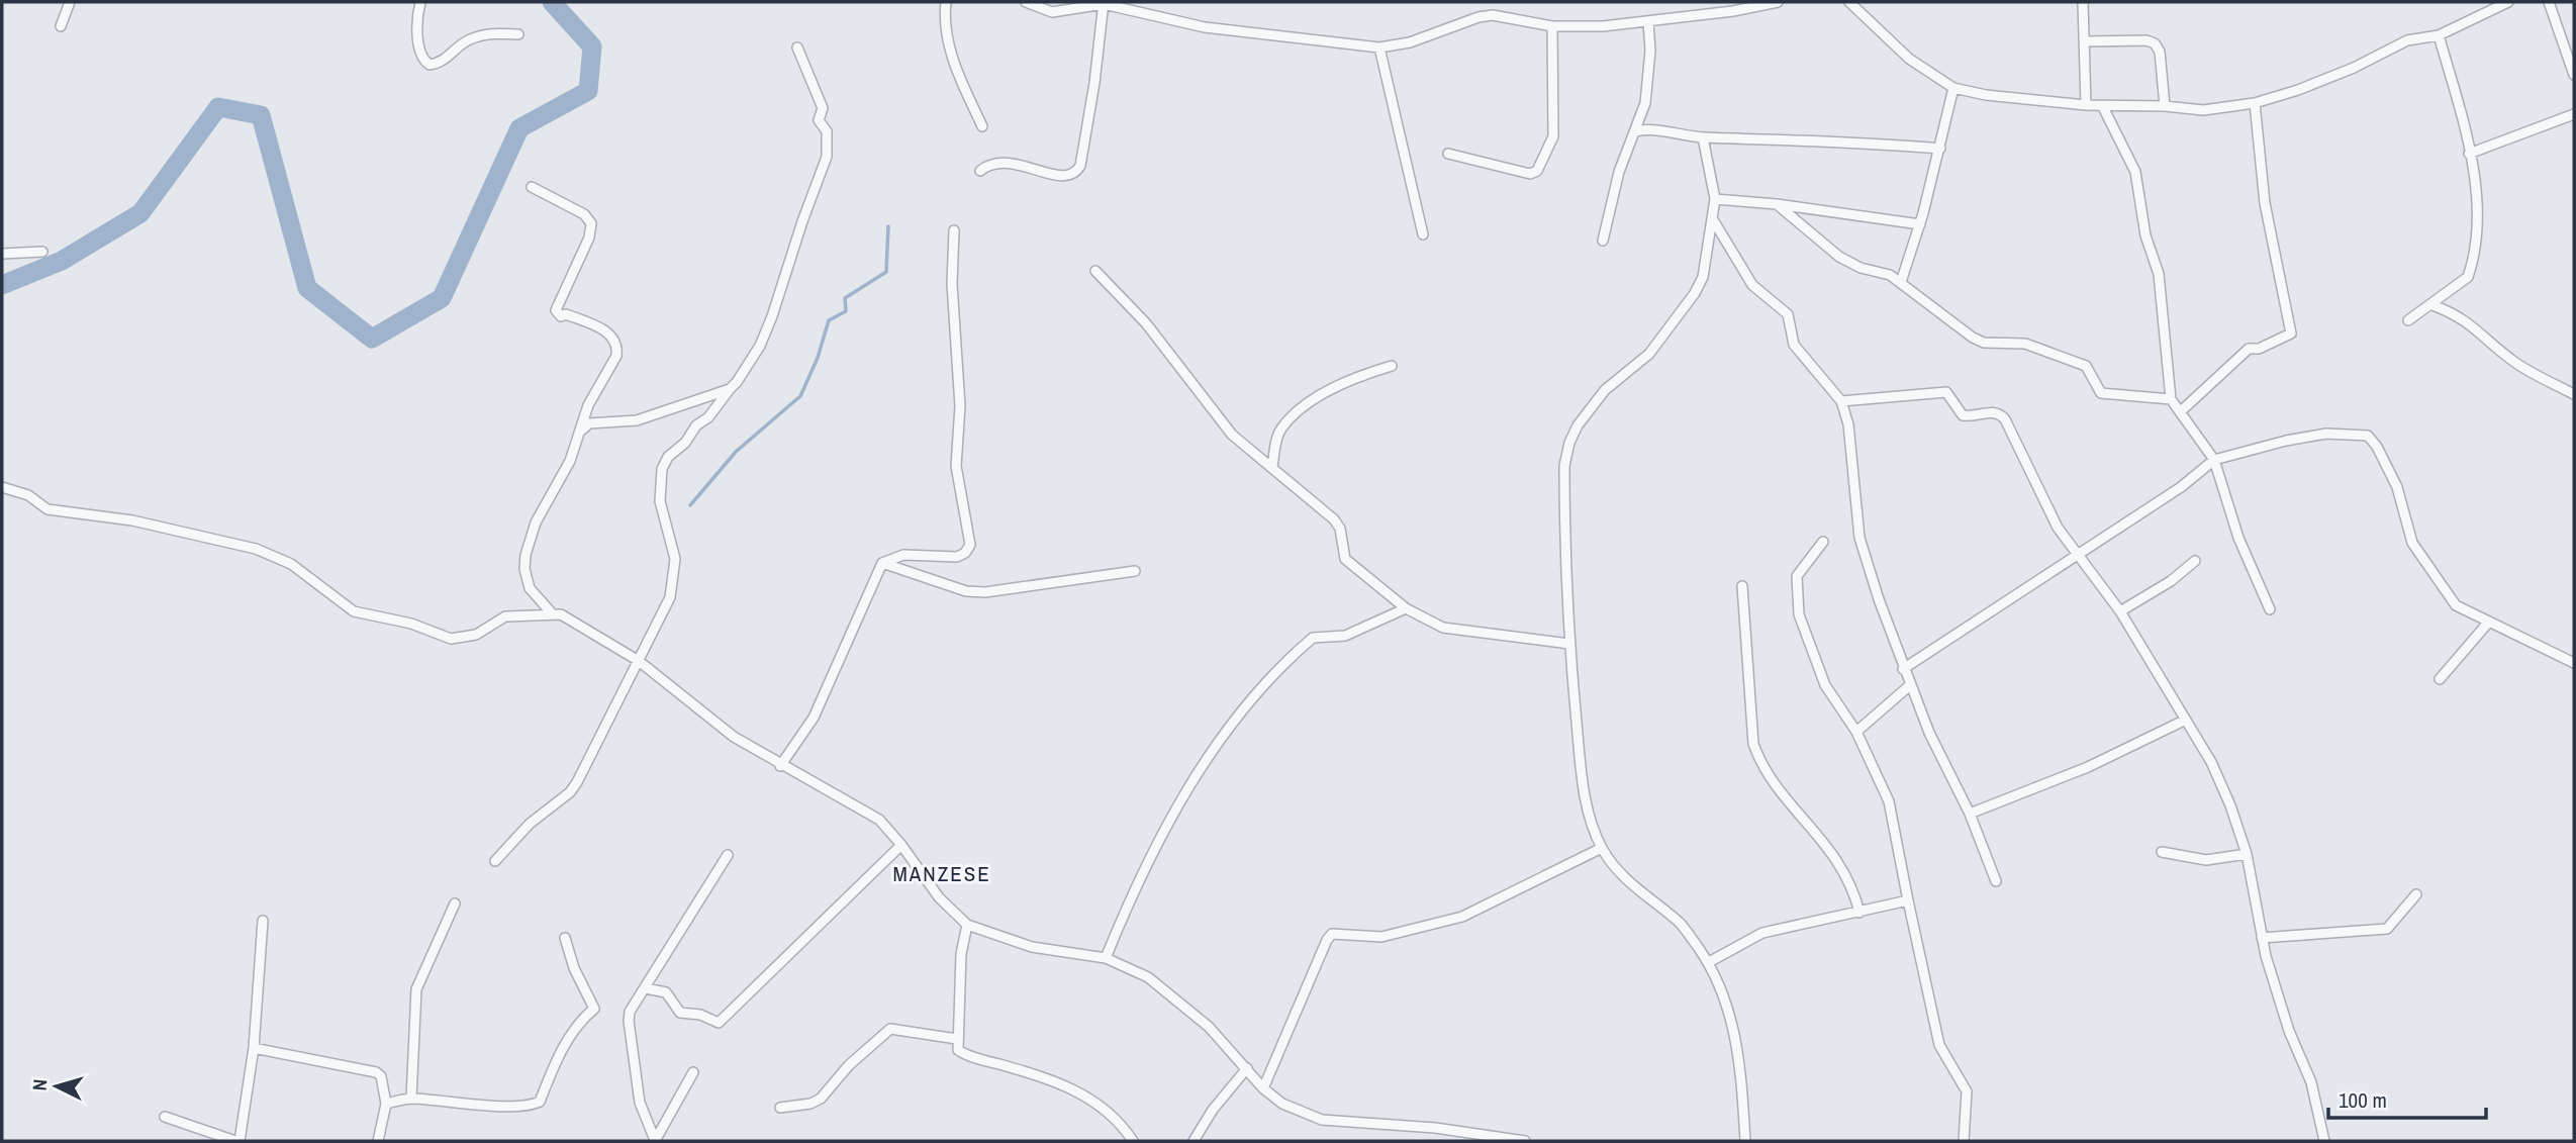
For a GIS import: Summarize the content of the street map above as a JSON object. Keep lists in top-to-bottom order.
{
  "districts": ["MANZESE"],
  "scale_bar": "100 m",
  "north": "left"
}
